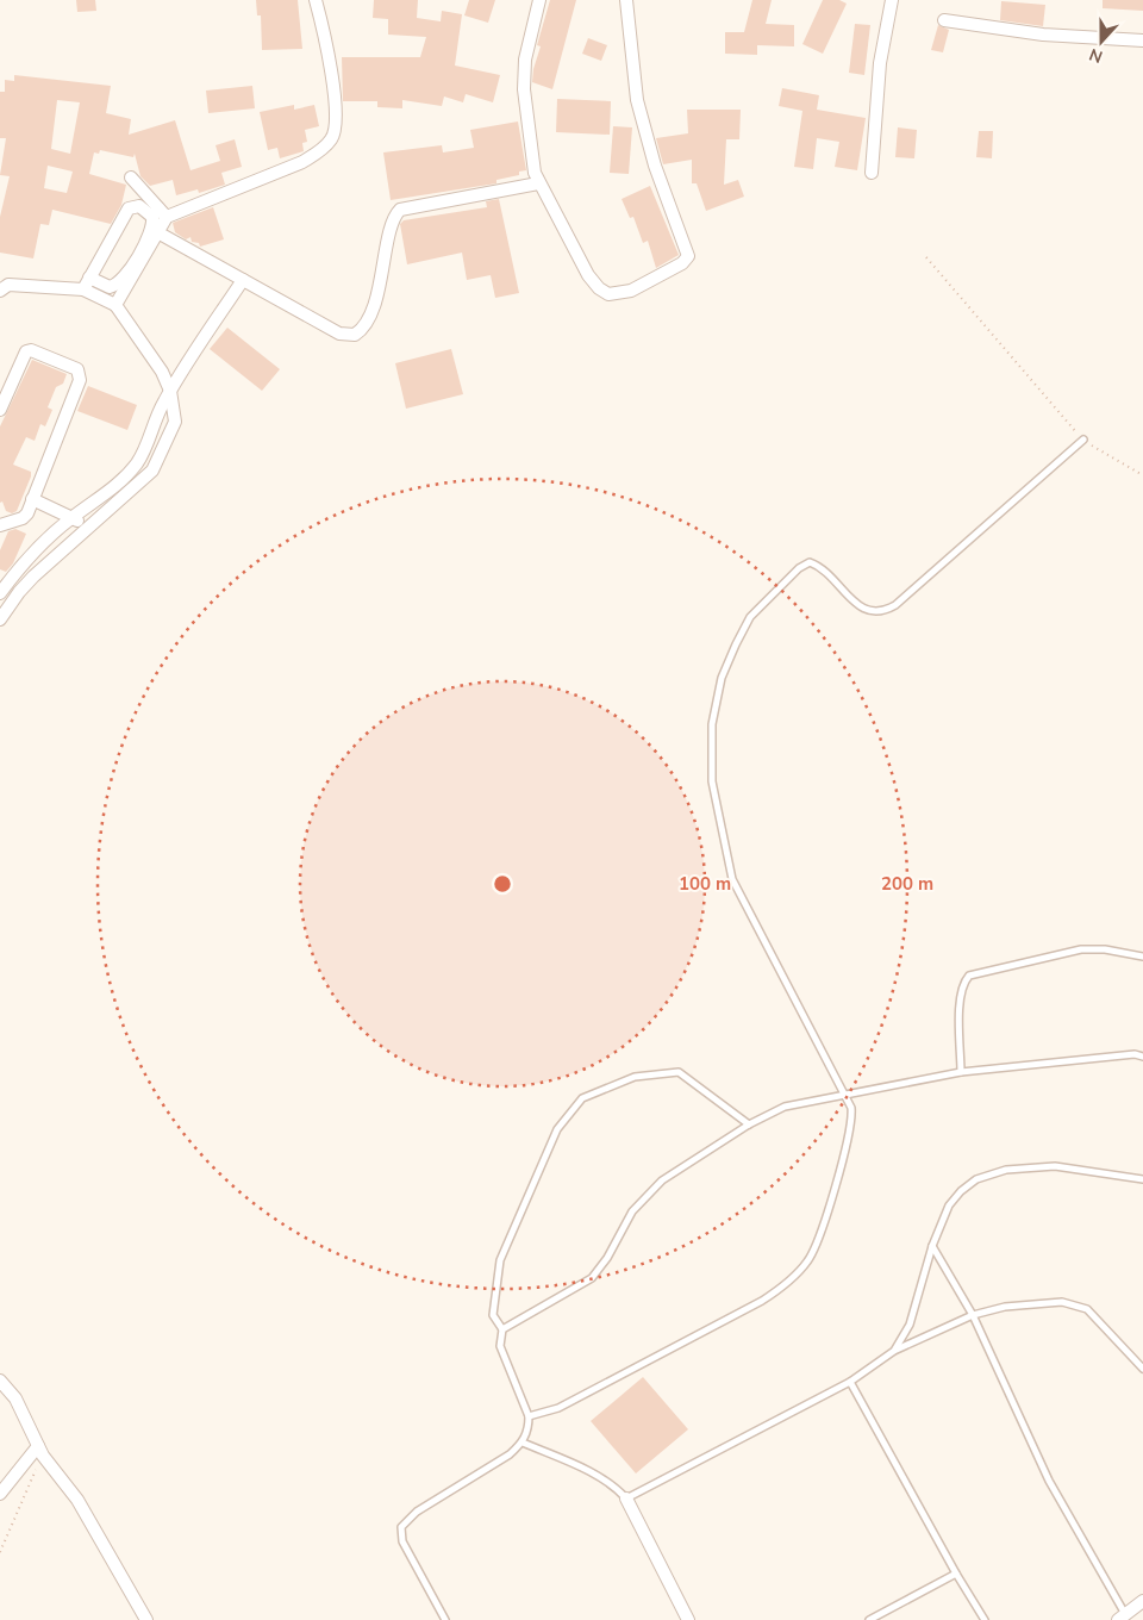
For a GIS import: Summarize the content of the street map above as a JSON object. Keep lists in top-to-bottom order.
{
  "north": "bottom",
  "rings": ["100 m", "200 m"]
}
